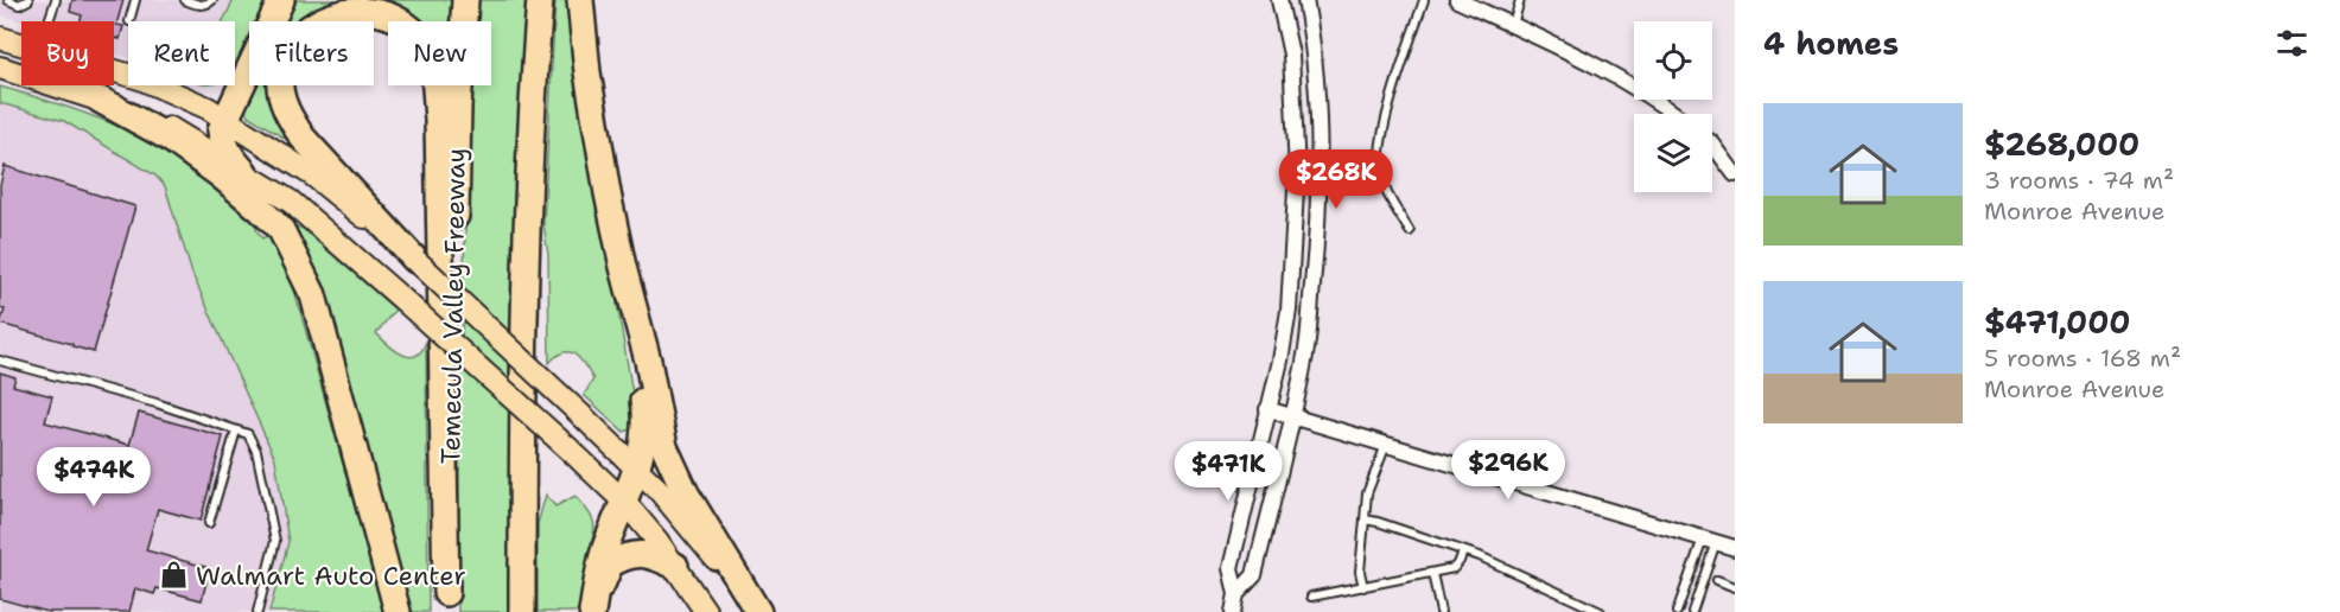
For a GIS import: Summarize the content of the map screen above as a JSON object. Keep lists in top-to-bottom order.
{
  "streets": {
    "highway": ["Temecula Valley Freeway"]
  },
  "places": {
    "shop": ["Walmart Auto Center"]
  },
  "page": {
    "heading": "4 homes",
    "chip": [
      "Buy",
      "Rent",
      "Filters",
      "New"
    ],
    "list": [
      {
        "name": "$268,000",
        "note": "3 rooms · 74 m² · Monroe Avenue"
      },
      {
        "name": "$471,000",
        "note": "5 rooms · 168 m² · Monroe Avenue"
      }
    ],
    "price": [
      "$268K",
      "$296K",
      "$471K",
      "$474K"
    ]
  }
}
